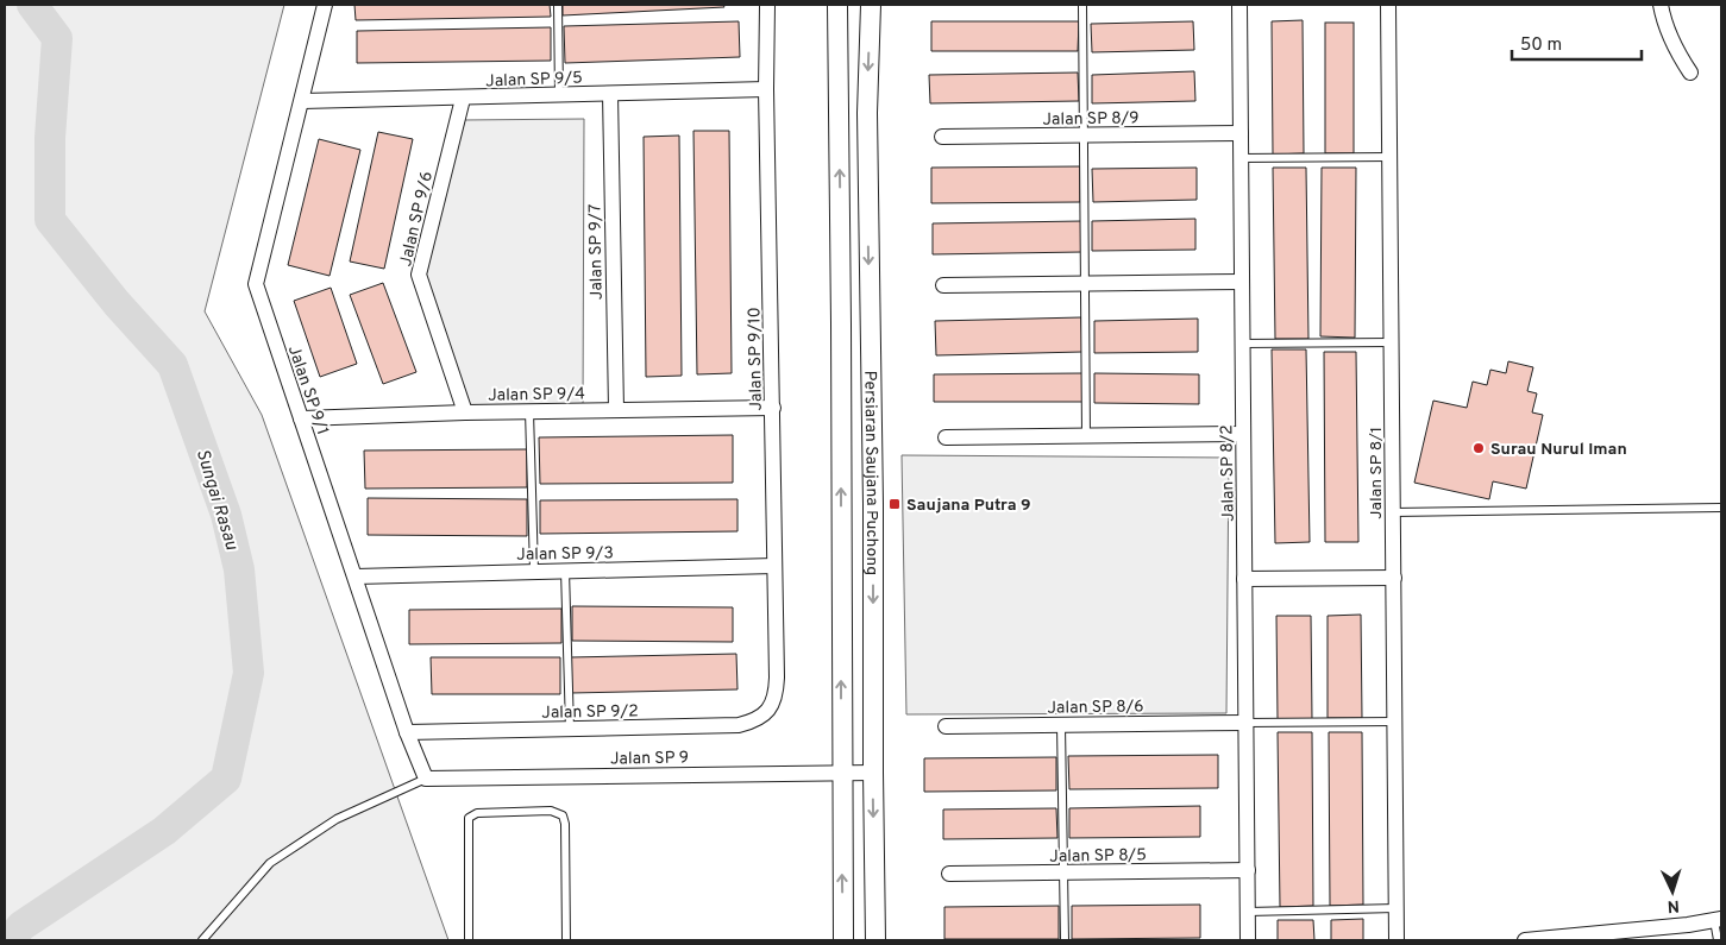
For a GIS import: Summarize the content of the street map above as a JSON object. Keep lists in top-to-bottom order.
{
  "streets": {
    "street": [
      "Jalan SP 9/5",
      "Jalan SP 8/9",
      "Jalan SP 9/6",
      "Jalan SP 9/7",
      "Jalan SP 9/10",
      "Jalan SP 9/1",
      "Jalan SP 9/4",
      "Persiaran Saujana Puchong",
      "Jalan SP 8/2",
      "Jalan SP 8/1",
      "Jalan SP 9/3",
      "Jalan SP 8/6",
      "Jalan SP 9/2",
      "Jalan SP 9",
      "Jalan SP 8/5"
    ]
  },
  "crossings": [
    ["Jalan SP 9/5", "Jalan SP 9/6"],
    ["Jalan SP 9/5", "Jalan SP 9/7"],
    ["Jalan SP 9/5", "Jalan SP 9/10"],
    ["Jalan SP 9/5", "Jalan SP 9/1"],
    ["Jalan SP 8/9", "Jalan SP 8/2"],
    ["Jalan SP 9/6", "Jalan SP 9/4"],
    ["Jalan SP 9/7", "Jalan SP 9/4"],
    ["Jalan SP 9/10", "Jalan SP 9/4"],
    ["Jalan SP 9/10", "Jalan SP 9/3"],
    ["Jalan SP 9/10", "Jalan SP 9/2"],
    ["Jalan SP 9/1", "Jalan SP 9/4"],
    ["Jalan SP 9/1", "Jalan SP 9/3"],
    ["Jalan SP 9/1", "Jalan SP 9/2"],
    ["Jalan SP 9/1", "Jalan SP 9"],
    ["Persiaran Saujana Puchong", "Jalan SP 9"],
    ["Jalan SP 8/2", "Jalan SP 8/6"],
    ["Jalan SP 8/2", "Jalan SP 8/5"]
  ],
  "water": ["Sungai Rasau"],
  "places": {
    "other": ["Surau Nurul Iman"],
    "transit": ["Saujana Putra 9"]
  },
  "scale_bar": "50 m",
  "north": "bottom"
}
